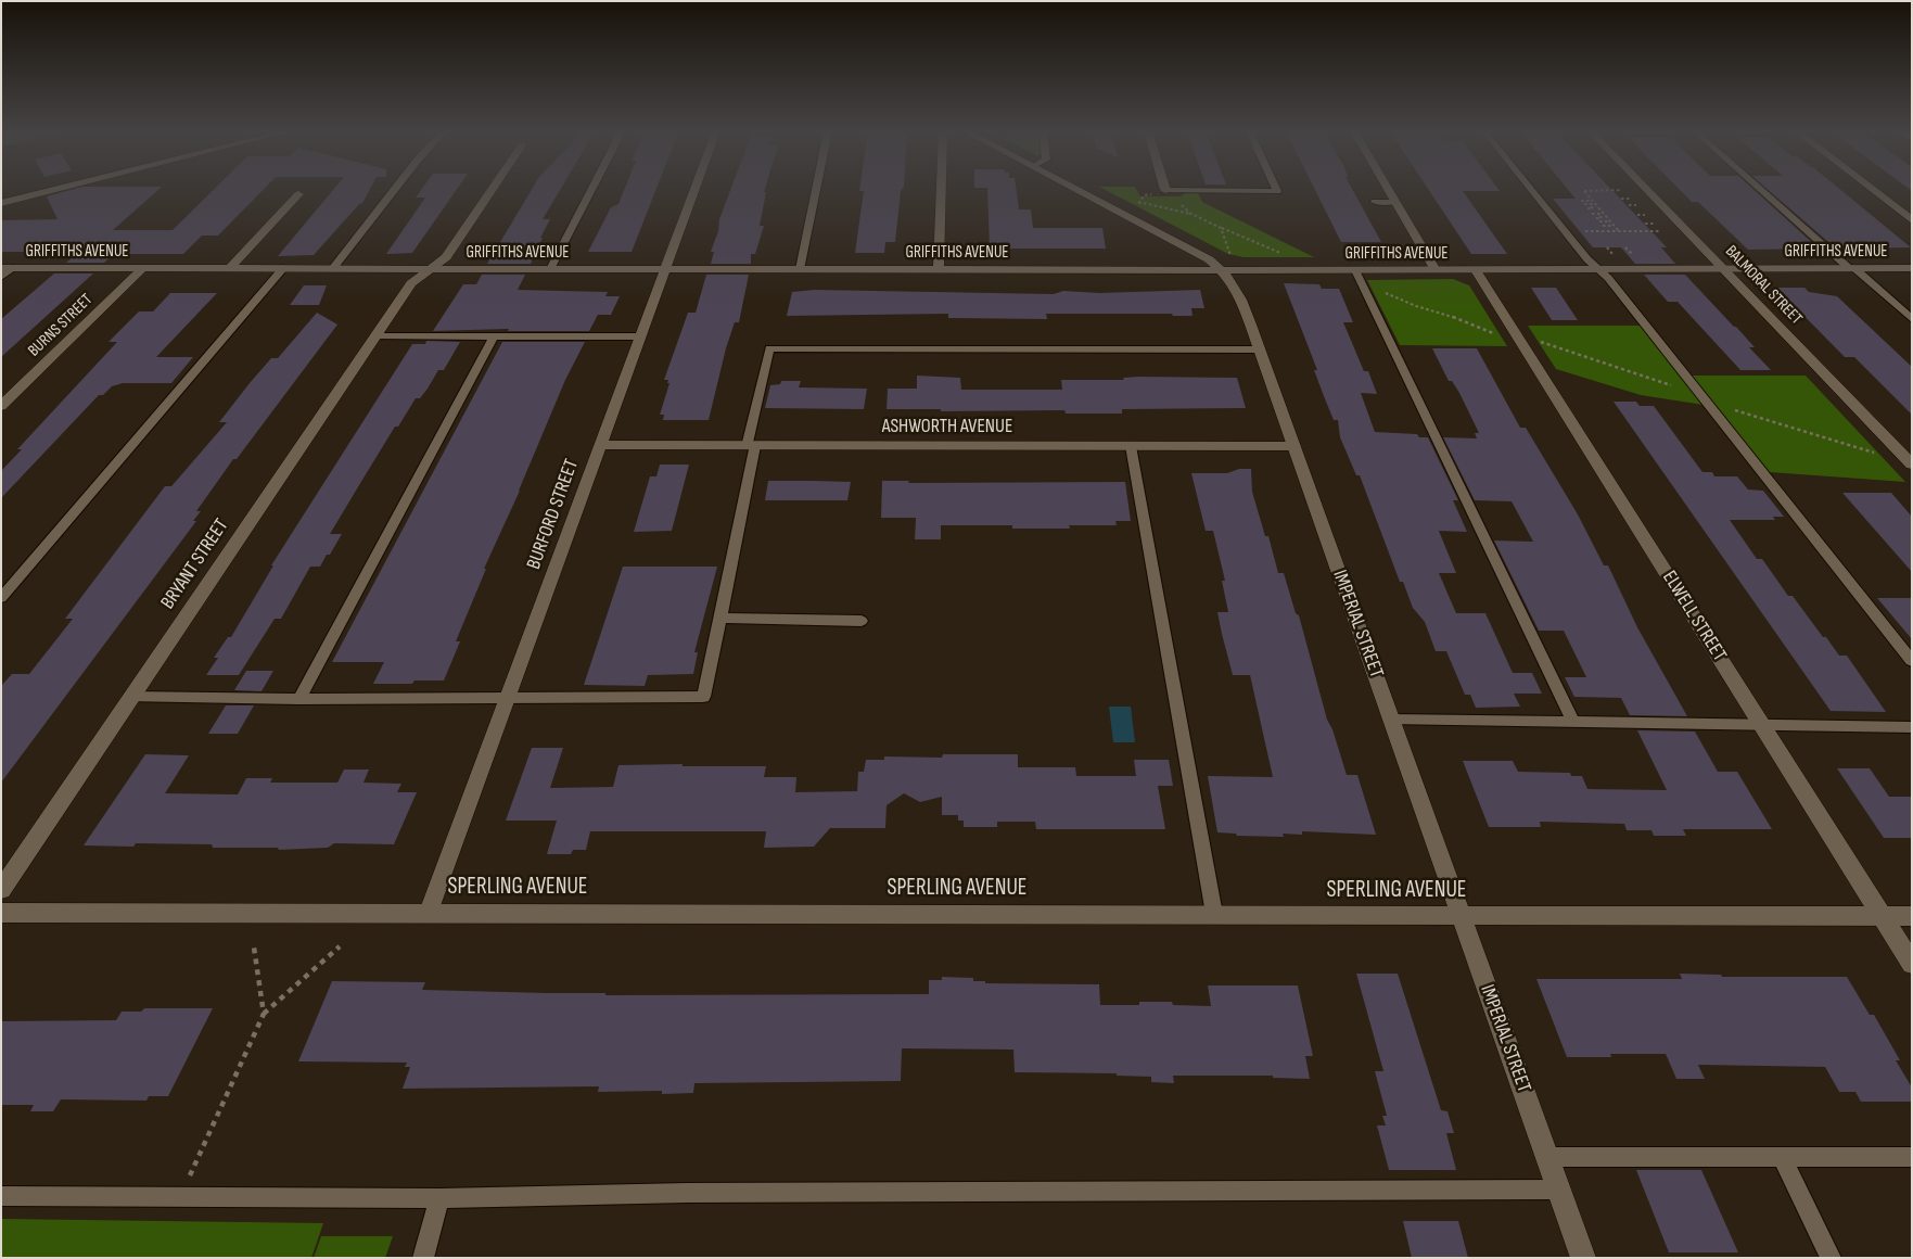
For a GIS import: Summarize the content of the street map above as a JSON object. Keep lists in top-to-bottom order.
{
  "streets": {
    "street": [
      "GRIFFITHS AVENUE",
      "BALMORAL STREET",
      "BURNS STREET",
      "ASHWORTH AVENUE",
      "BURFORD STREET",
      "BRYANT STREET",
      "ELWELL STREET",
      "IMPERIAL STREET",
      "SPERLING AVENUE"
    ]
  },
  "crossings": [
    ["GRIFFITHS AVENUE", "BALMORAL STREET"],
    ["GRIFFITHS AVENUE", "BURNS STREET"],
    ["GRIFFITHS AVENUE", "BURFORD STREET"],
    ["GRIFFITHS AVENUE", "BRYANT STREET"],
    ["GRIFFITHS AVENUE", "ELWELL STREET"],
    ["GRIFFITHS AVENUE", "IMPERIAL STREET"],
    ["ASHWORTH AVENUE", "BURFORD STREET"],
    ["ASHWORTH AVENUE", "IMPERIAL STREET"],
    ["BURFORD STREET", "SPERLING AVENUE"],
    ["ELWELL STREET", "SPERLING AVENUE"],
    ["IMPERIAL STREET", "SPERLING AVENUE"]
  ]
}
